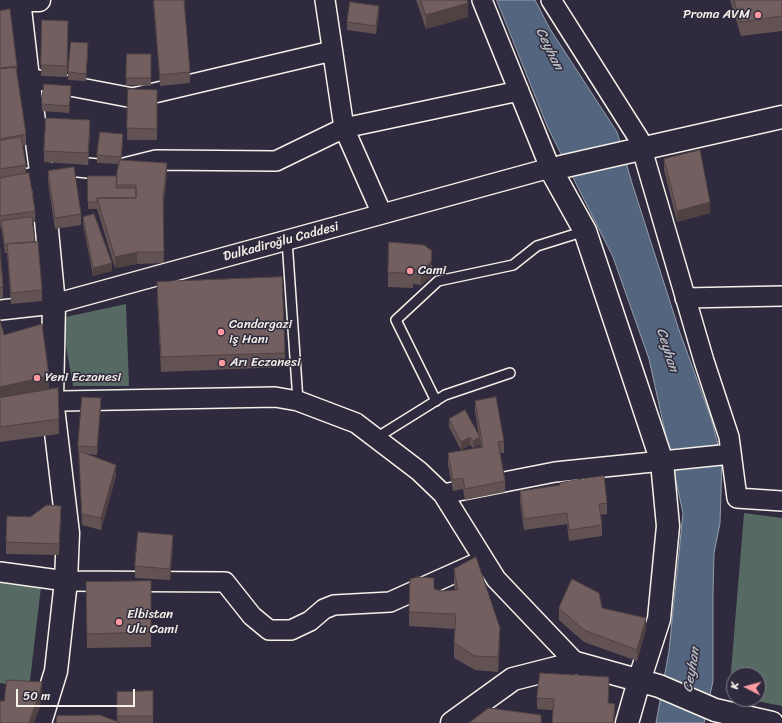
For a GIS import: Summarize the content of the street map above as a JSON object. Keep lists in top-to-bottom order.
{
  "streets": {
    "street": ["Dulkadiroğlu Caddesi"]
  },
  "water": ["Ceyhan"],
  "places": [
    "Proma AVM",
    "Cami",
    "Candargazi iş Hanı",
    "Arı Eczanesi",
    "Yeni Eczanesi",
    "Elbistan Ulu Cami"
  ],
  "scale_bar": "50 m",
  "north": "left"
}
